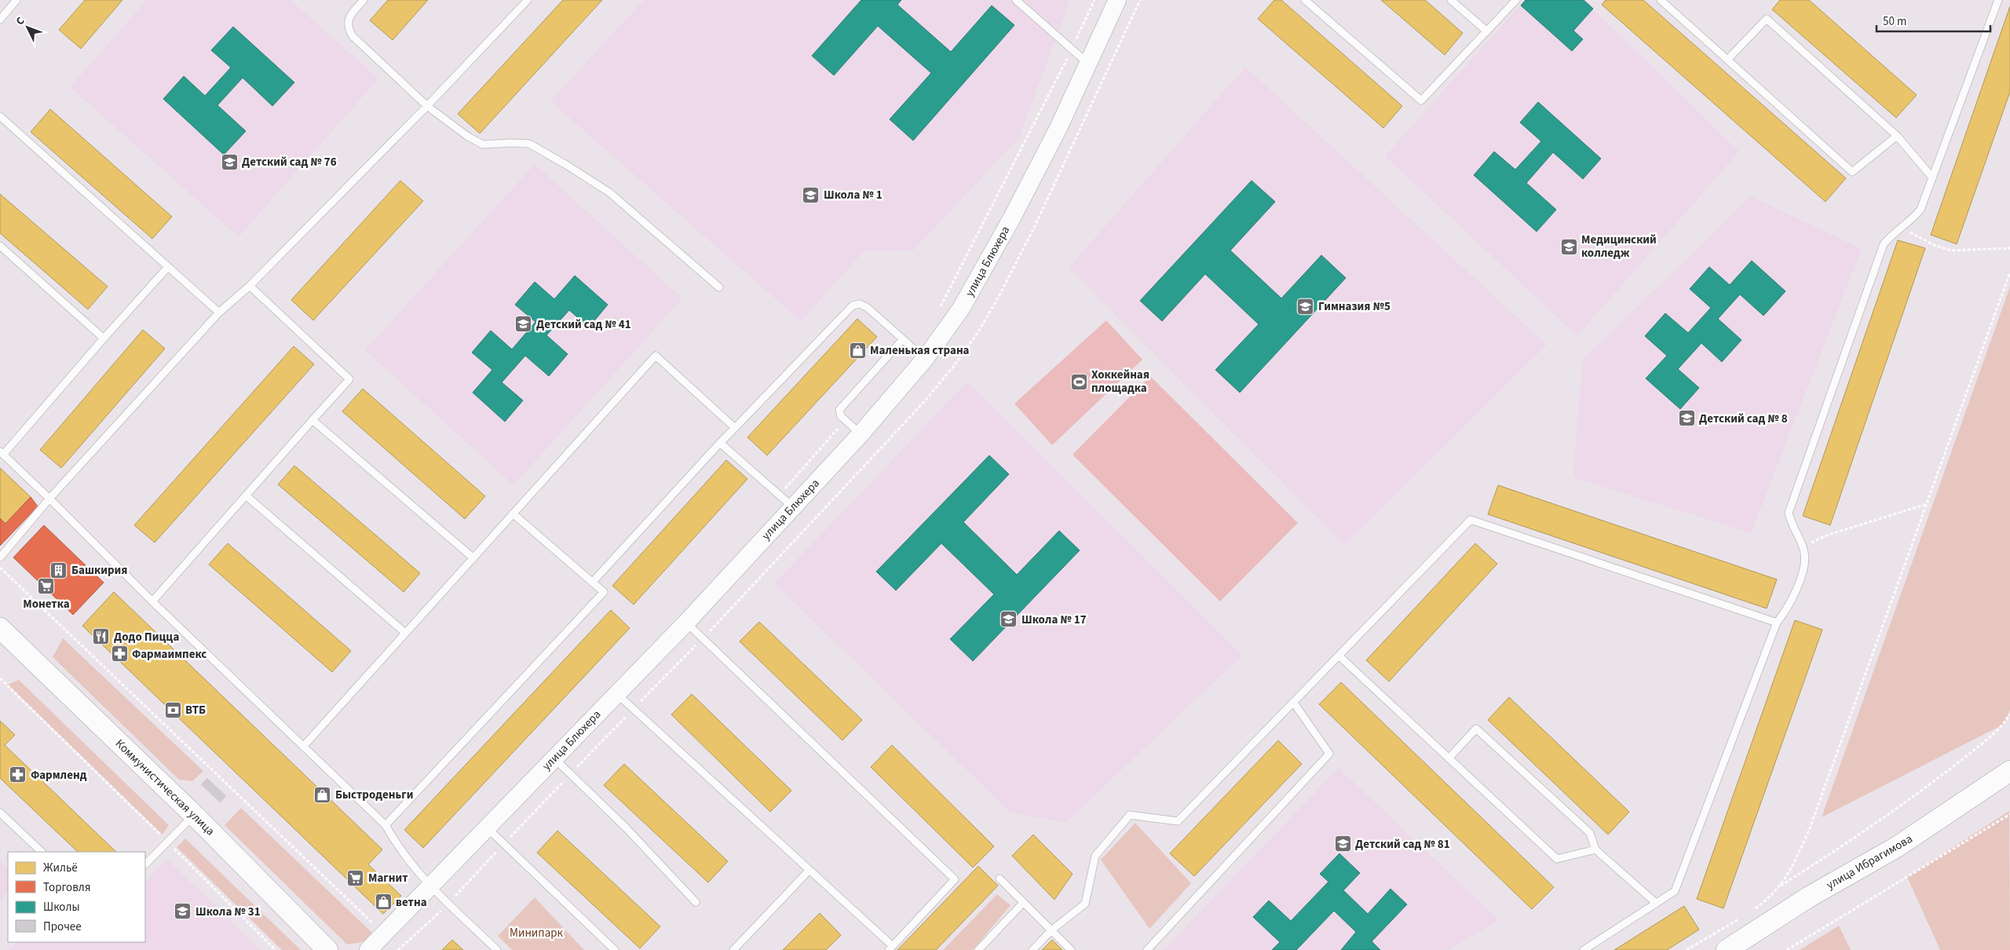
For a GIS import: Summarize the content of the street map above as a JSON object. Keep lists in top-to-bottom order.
{
  "streets": {
    "main road": ["Коммунистическая улица", "улица Ибрагимова"],
    "street": ["улица Блюхера"]
  },
  "parks": ["Минипарк"],
  "places": {
    "school or university": [
      "Детский сад № 76",
      "Школа № 1",
      "Медицинский колледж",
      "Гимназия №5",
      "Детский сад № 41",
      "Детский сад № 8",
      "Школа № 17",
      "Детский сад № 81",
      "Школа № 31"
    ],
    "shop": ["Маленькая страна", "Быстроденьги", "ветна"],
    "sports": ["Хоккейная площадка"],
    "building": ["Башкирия"],
    "supermarket": ["Монетка", "Магнит"],
    "restaurant": ["Додо Пицца"],
    "pharmacy": ["Фармаимпекс", "Фармленд"],
    "bank": ["ВТБ"]
  },
  "legend": [
    "Жильё",
    "Торговля",
    "Школы",
    "Прочее"
  ],
  "scale_bar": "50 m",
  "north": "top left"
}
